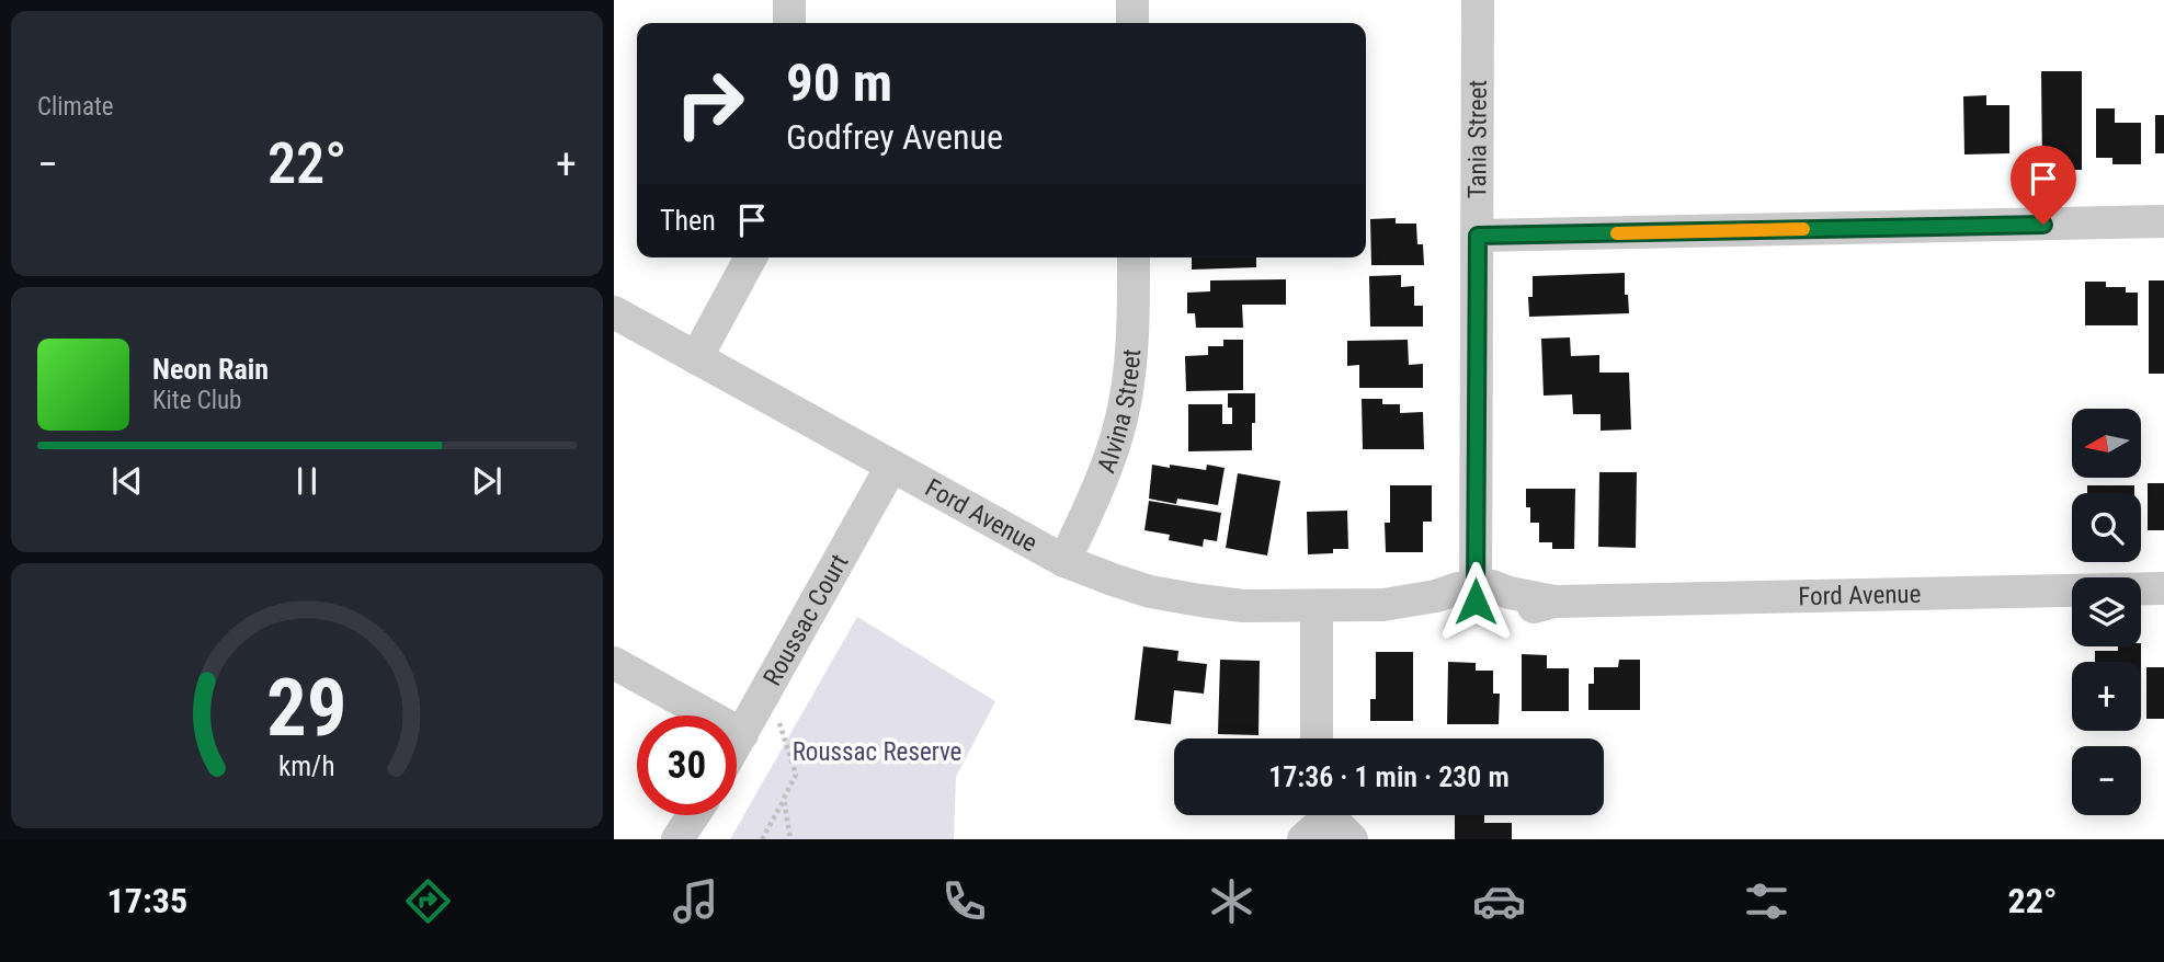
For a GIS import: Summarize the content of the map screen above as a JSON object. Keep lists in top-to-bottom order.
{
  "streets": {
    "street": [
      "Tania Street",
      "Alvina Street",
      "Ford Avenue",
      "Roussac Court"
    ]
  },
  "crossings": [
    ["Tania Street", "Ford Avenue"],
    ["Alvina Street", "Ford Avenue"],
    ["Ford Avenue", "Roussac Court"]
  ],
  "parks": ["Roussac Reserve"],
  "north": "left",
  "page": {
    "tile": "Climate",
    "turn": ["90 m", "Godfrey Avenue"],
    "heat": ["−", "22°", "+"],
    "then": "Then",
    "song": ["Neon Rain", "Kite Club"],
    "map_buttons": ["+", "−"],
    "limit": "30",
    "trip": "17:36 · 1 min · 230 m",
    "tabs": ["17:35", "22°"],
    "gauge": ["29", "km/h"]
  }
}
